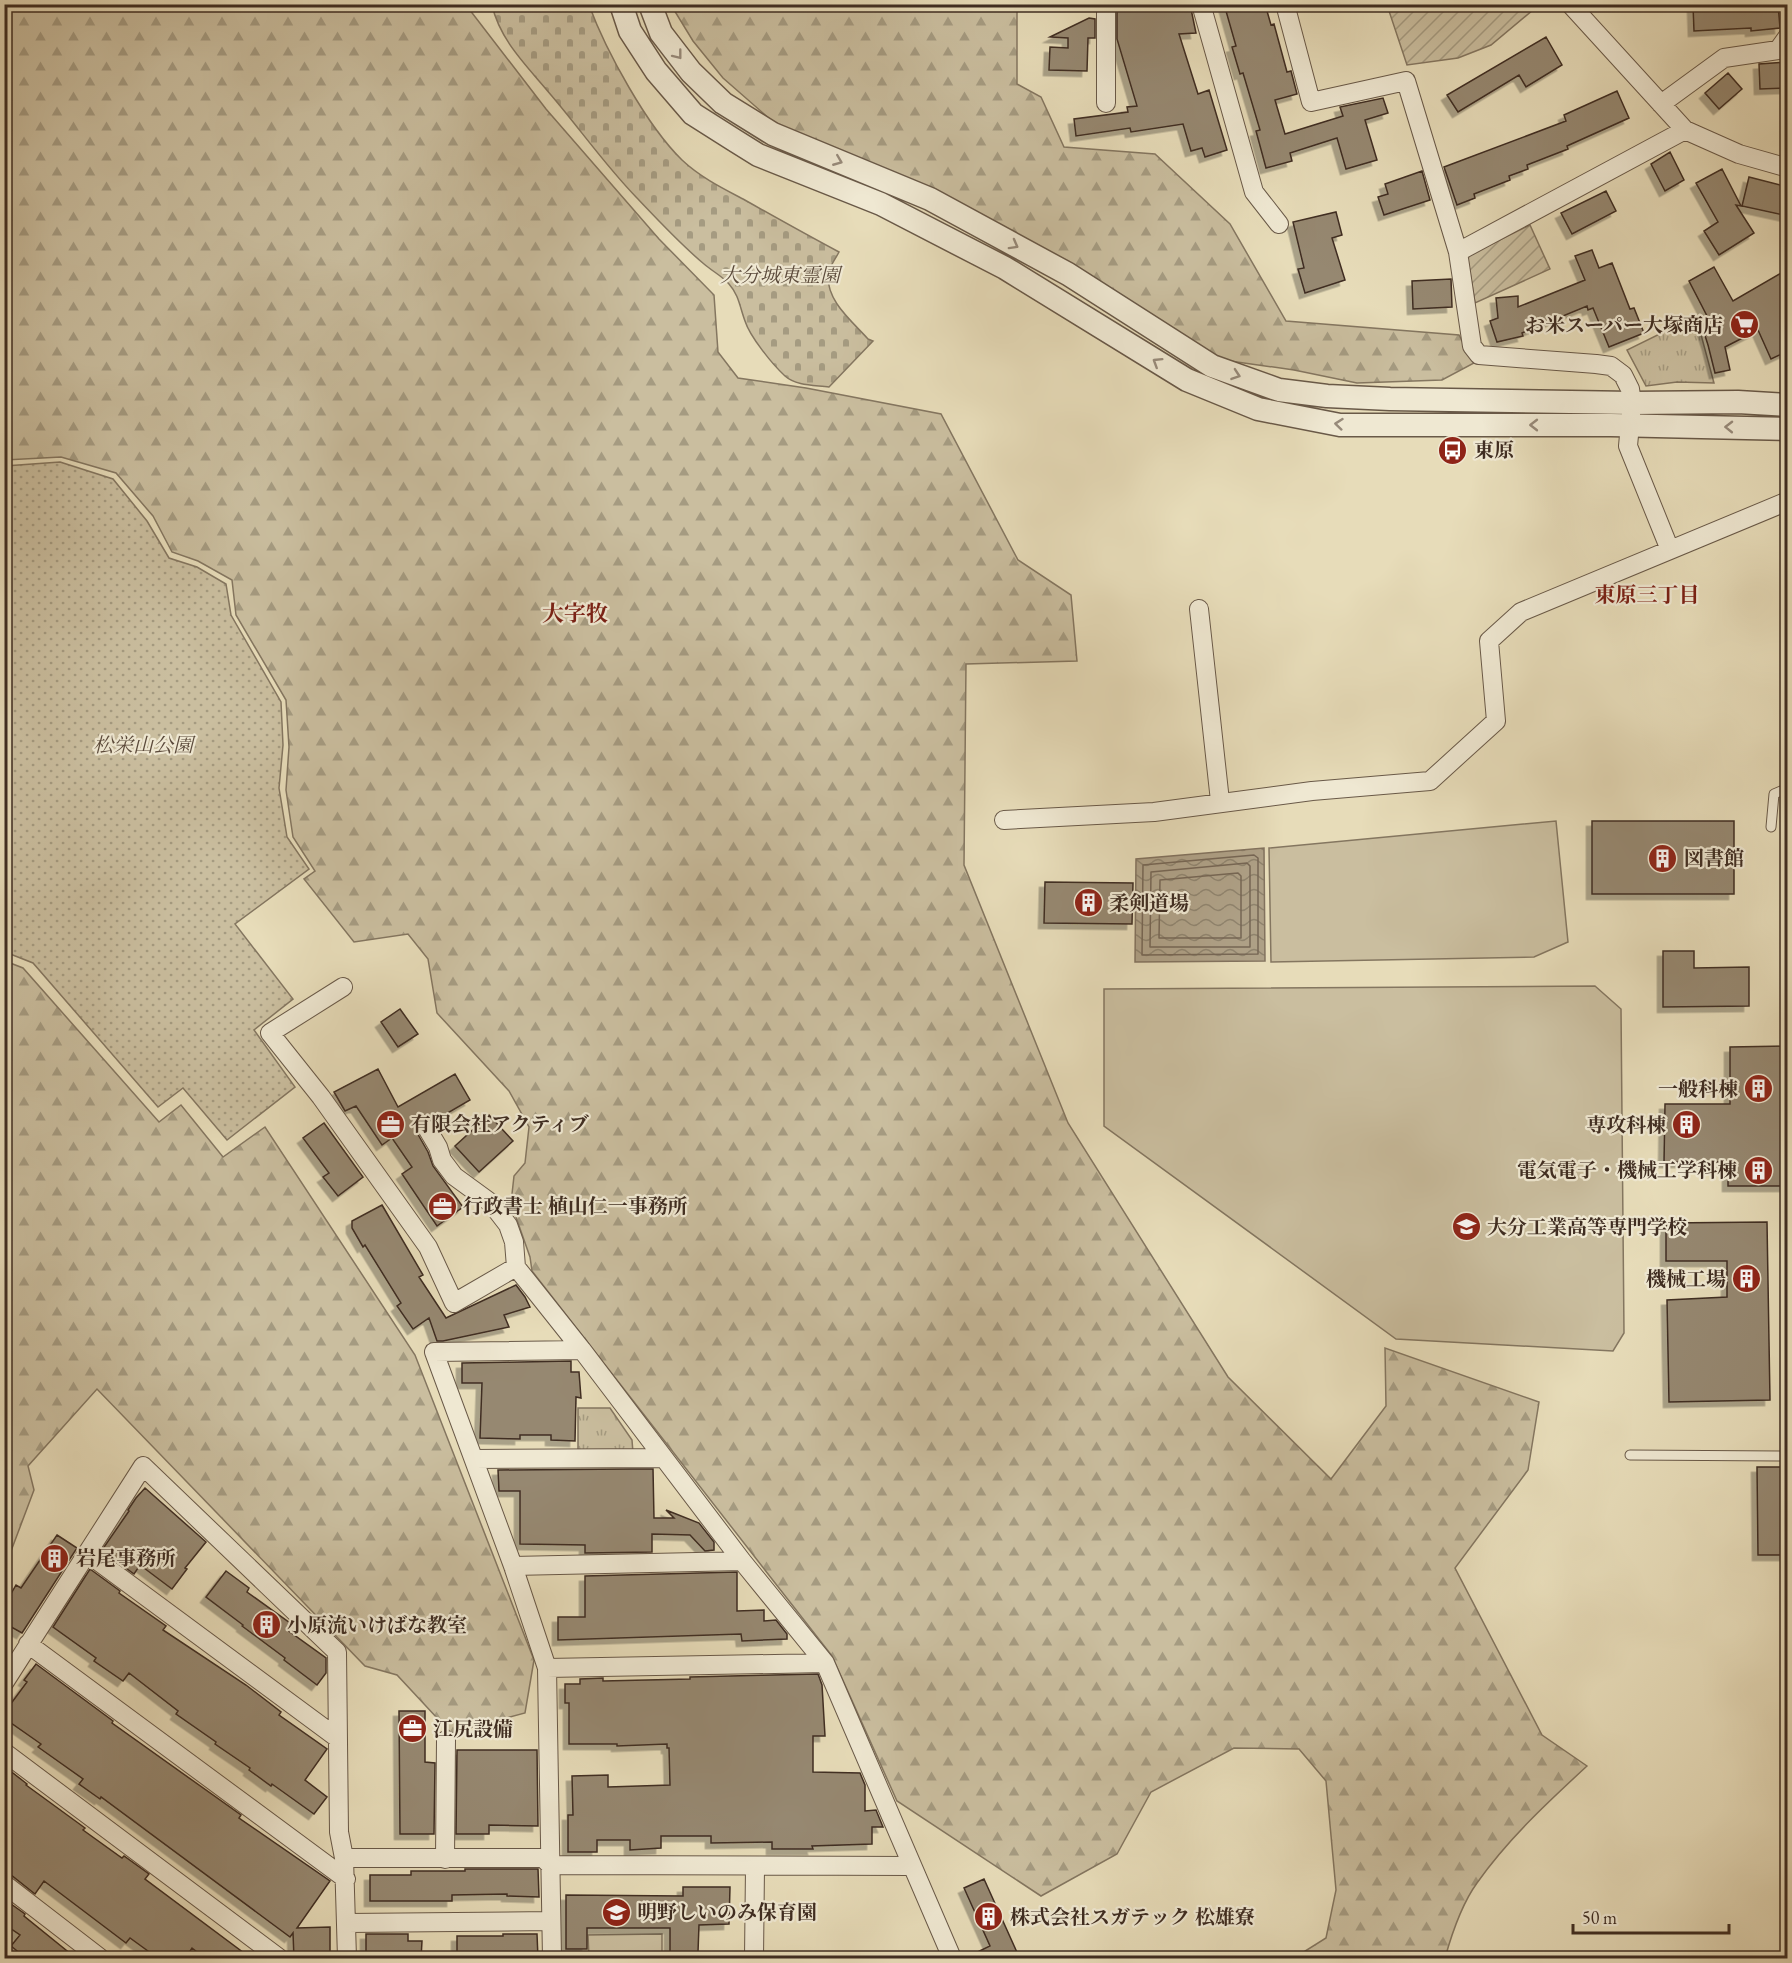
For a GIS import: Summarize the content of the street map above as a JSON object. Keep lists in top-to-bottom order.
{
  "districts": ["東原三丁目", "大字牧"],
  "parks": ["大分城東霊園", "松栄山公園"],
  "places": {
    "supermarket": ["お米スーパー大塚商店"],
    "bus stop": ["東原"],
    "building": [
      "図書館",
      "柔剣道場",
      "一般科棟",
      "専攻科棟",
      "電気電子・機械工学科棟",
      "機械工場",
      "岩尾事務所",
      "小原流いけばな教室",
      "株式会社スガテック 松雄寮"
    ],
    "office": ["有限会社アクティブ", "行政書士 植山仁一事務所", "江尻設備"],
    "school or university": ["大分工業高等専門学校", "明野しいのみ保育園"]
  },
  "scale_bar": "50 m"
}
